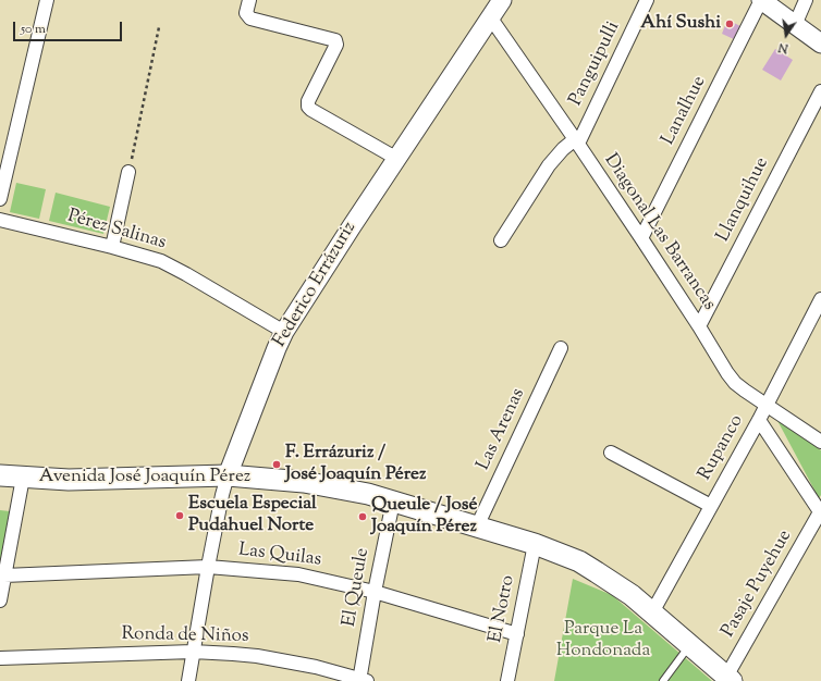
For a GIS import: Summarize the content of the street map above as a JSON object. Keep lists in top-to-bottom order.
{
  "streets": {
    "main road": ["Avenida José Joaquín Pérez"],
    "street": [
      "Panguipulli",
      "Lanalhue",
      "Llanquihue",
      "Pérez Salinas",
      "Diagonal Las Barrancas",
      "Federico Errázuriz",
      "Las Arenas",
      "Rupanco",
      "Las Quilas",
      "Pasaje Puyehue",
      "El Queule",
      "El Notro",
      "Ronda de Niños"
    ]
  },
  "crossings": [
    ["Panguipulli", "Diagonal Las Barrancas"],
    ["Lanalhue", "Diagonal Las Barrancas"],
    ["Llanquihue", "Diagonal Las Barrancas"],
    ["Pérez Salinas", "Federico Errázuriz"],
    ["Diagonal Las Barrancas", "Federico Errázuriz"],
    ["Diagonal Las Barrancas", "Rupanco"],
    ["Federico Errázuriz", "Avenida José Joaquín Pérez"],
    ["Federico Errázuriz", "Las Quilas"],
    ["Federico Errázuriz", "Ronda de Niños"],
    ["Las Arenas", "Avenida José Joaquín Pérez"],
    ["Rupanco", "Avenida José Joaquín Pérez"],
    ["Avenida José Joaquín Pérez", "Pasaje Puyehue"],
    ["Avenida José Joaquín Pérez", "El Queule"],
    ["Avenida José Joaquín Pérez", "El Notro"],
    ["Las Quilas", "El Queule"],
    ["Las Quilas", "El Notro"],
    ["El Queule", "Ronda de Niños"]
  ],
  "parks": ["Parque La Hondonada"],
  "places": [
    "Ahí Sushi",
    "F. Errázuriz / José Joaquín Pérez",
    "Escuela Especial Pudahuel Norte",
    "Queule / José Joaquín Pérez"
  ],
  "scale_bar": "50 m",
  "north": "bottom"
}
